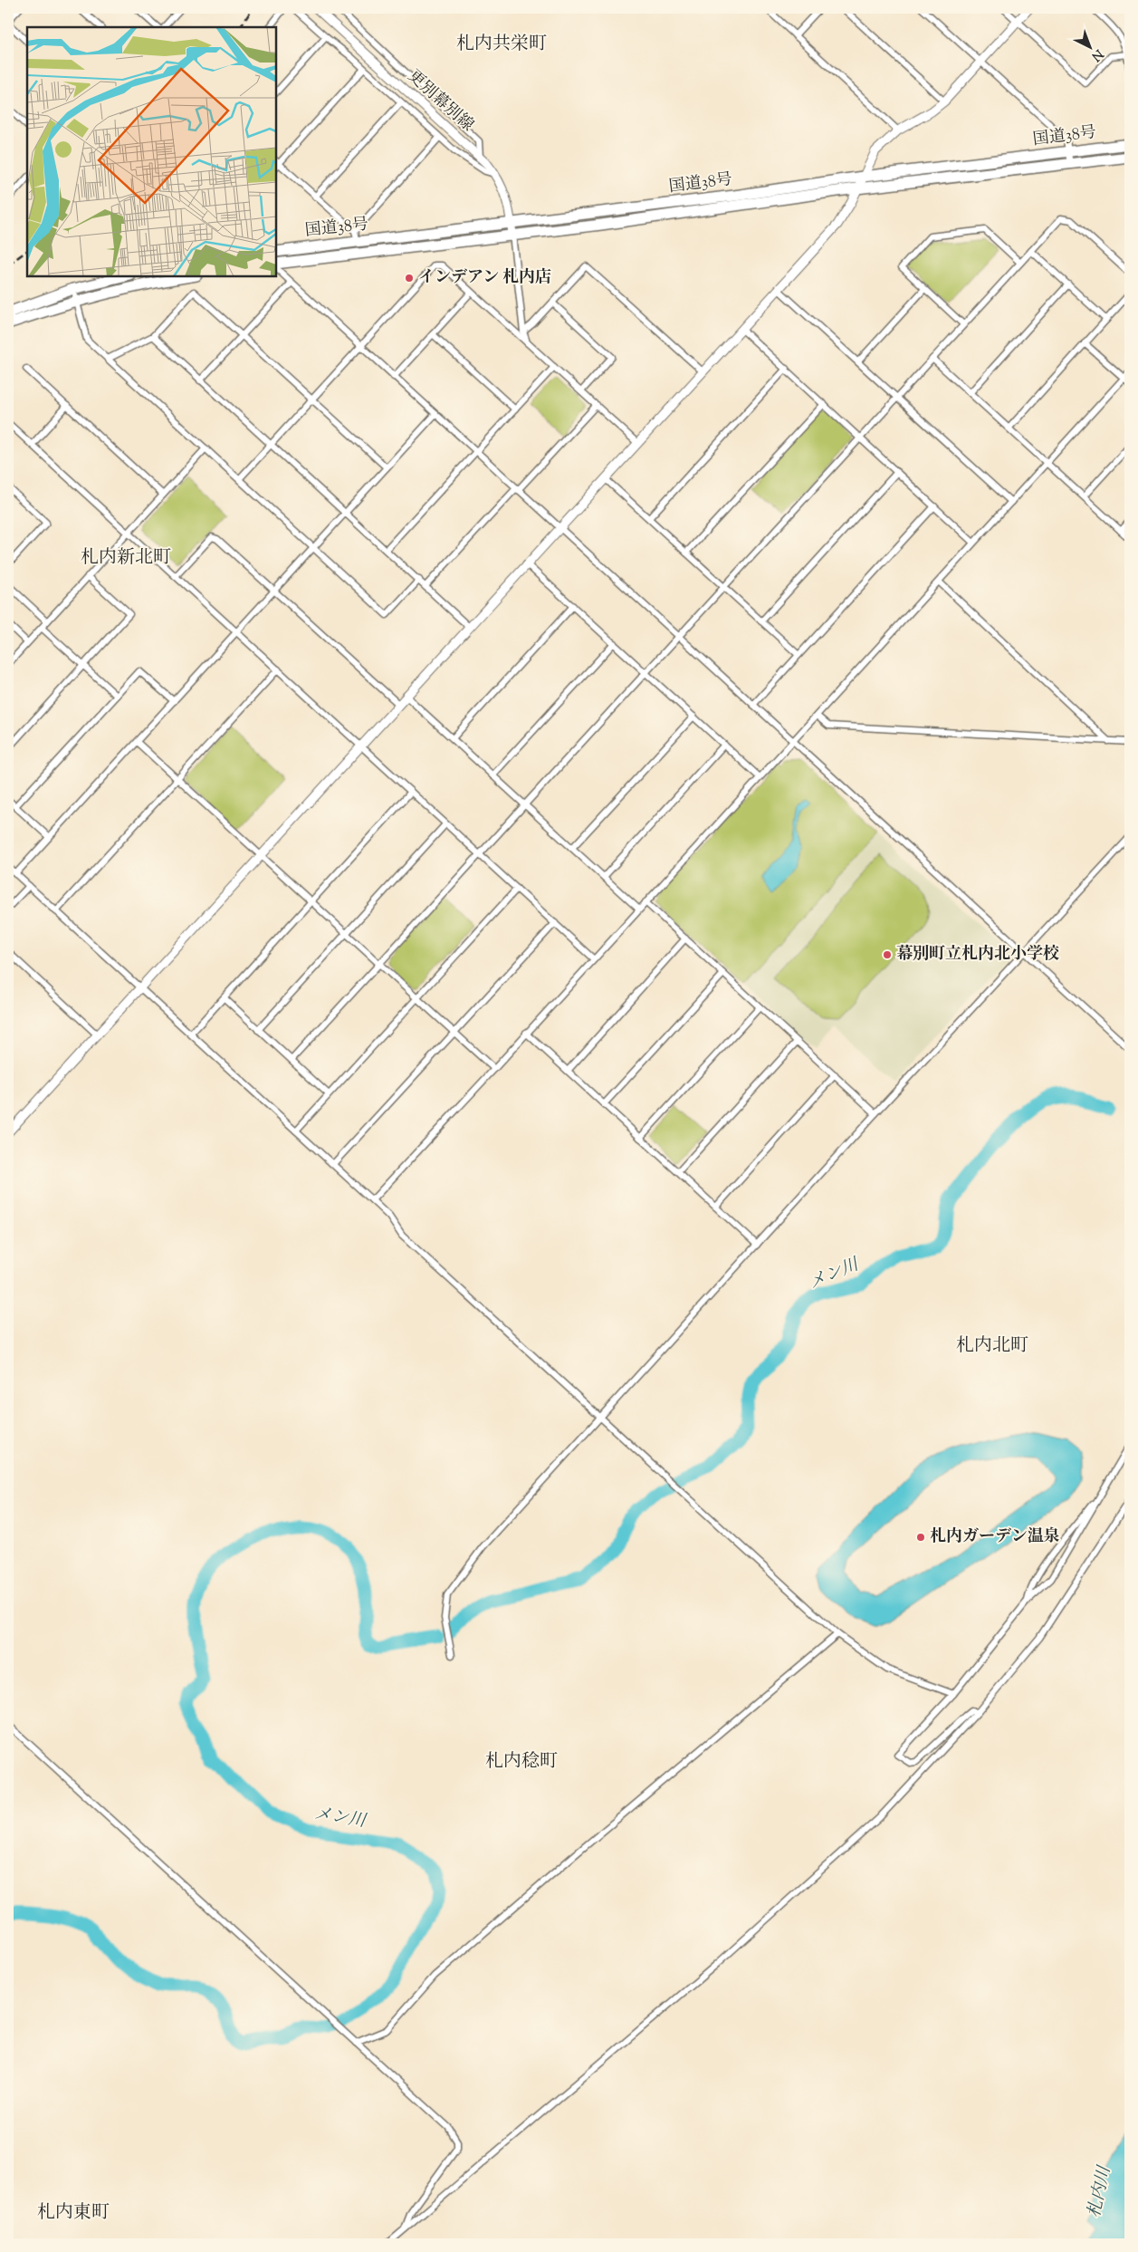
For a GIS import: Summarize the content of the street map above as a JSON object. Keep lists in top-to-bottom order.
{
  "streets": {
    "highway": ["国道38号"],
    "street": ["更別幕別線"]
  },
  "crossings": [
    ["更別幕別線", "国道38号"]
  ],
  "districts": [
    "札内共栄町",
    "札内新北町",
    "札内北町",
    "札内稔町",
    "札内東町"
  ],
  "water": ["メン川", "札内川"],
  "places": ["インデアン 札内店", "幕別町立札内北小学校", "札内ガーデン温泉"],
  "north": "bottom right"
}
